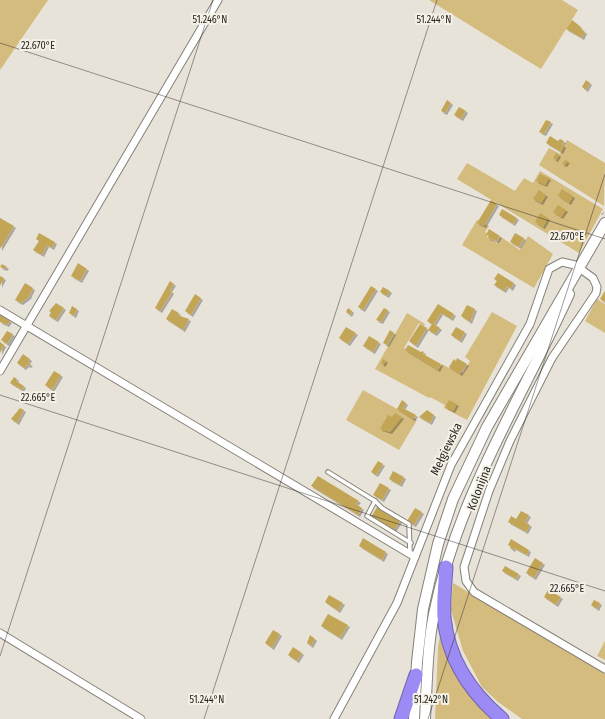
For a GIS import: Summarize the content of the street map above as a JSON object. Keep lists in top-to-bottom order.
{
  "streets": {
    "street": ["Mełgiewska", "Kolonijna"]
  },
  "crossings": [
    ["Mełgiewska", "Kolonijna"]
  ],
  "coordinates": [
    "51.246°N",
    "51.244°N",
    "22.670°E",
    "22.665°E",
    "51.242°N"
  ]
}
